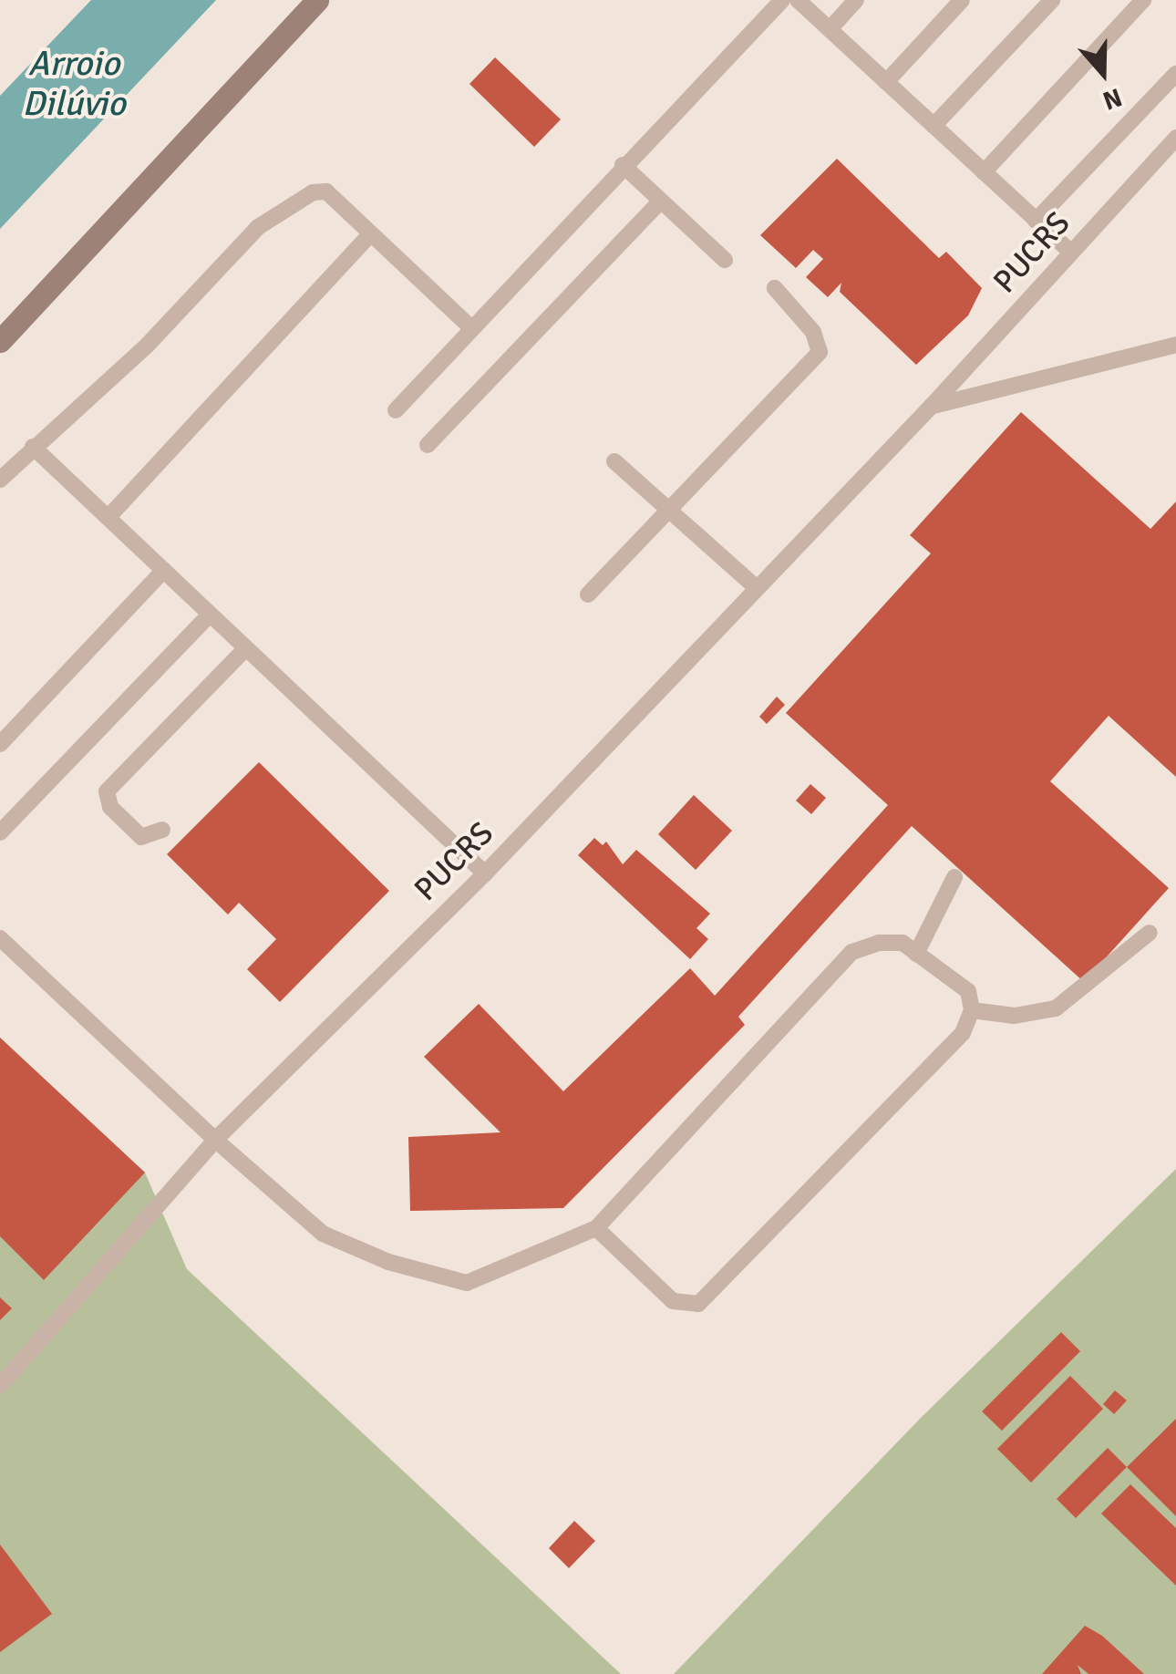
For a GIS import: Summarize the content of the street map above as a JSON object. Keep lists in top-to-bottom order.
{
  "streets": {
    "lane": ["PUCRS"]
  },
  "water": ["Arroio Dilúvio"],
  "north": "bottom"
}
